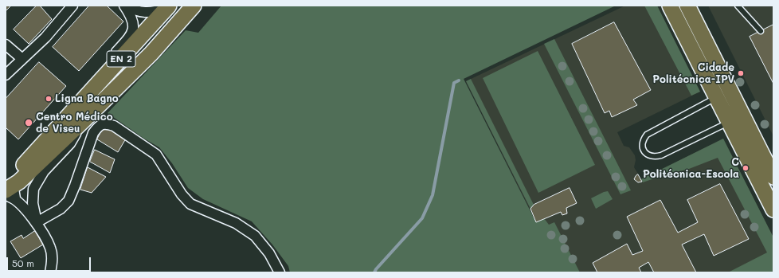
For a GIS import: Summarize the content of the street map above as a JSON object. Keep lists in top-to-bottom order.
{
  "streets": {
    "main road": ["EN 2"]
  },
  "places": [
    "Cidade Politécnica-IPV",
    "Ligna Bagno",
    "Centro Médico de Viseu",
    "C Politécnica-Escola"
  ],
  "scale_bar": "50 m"
}
